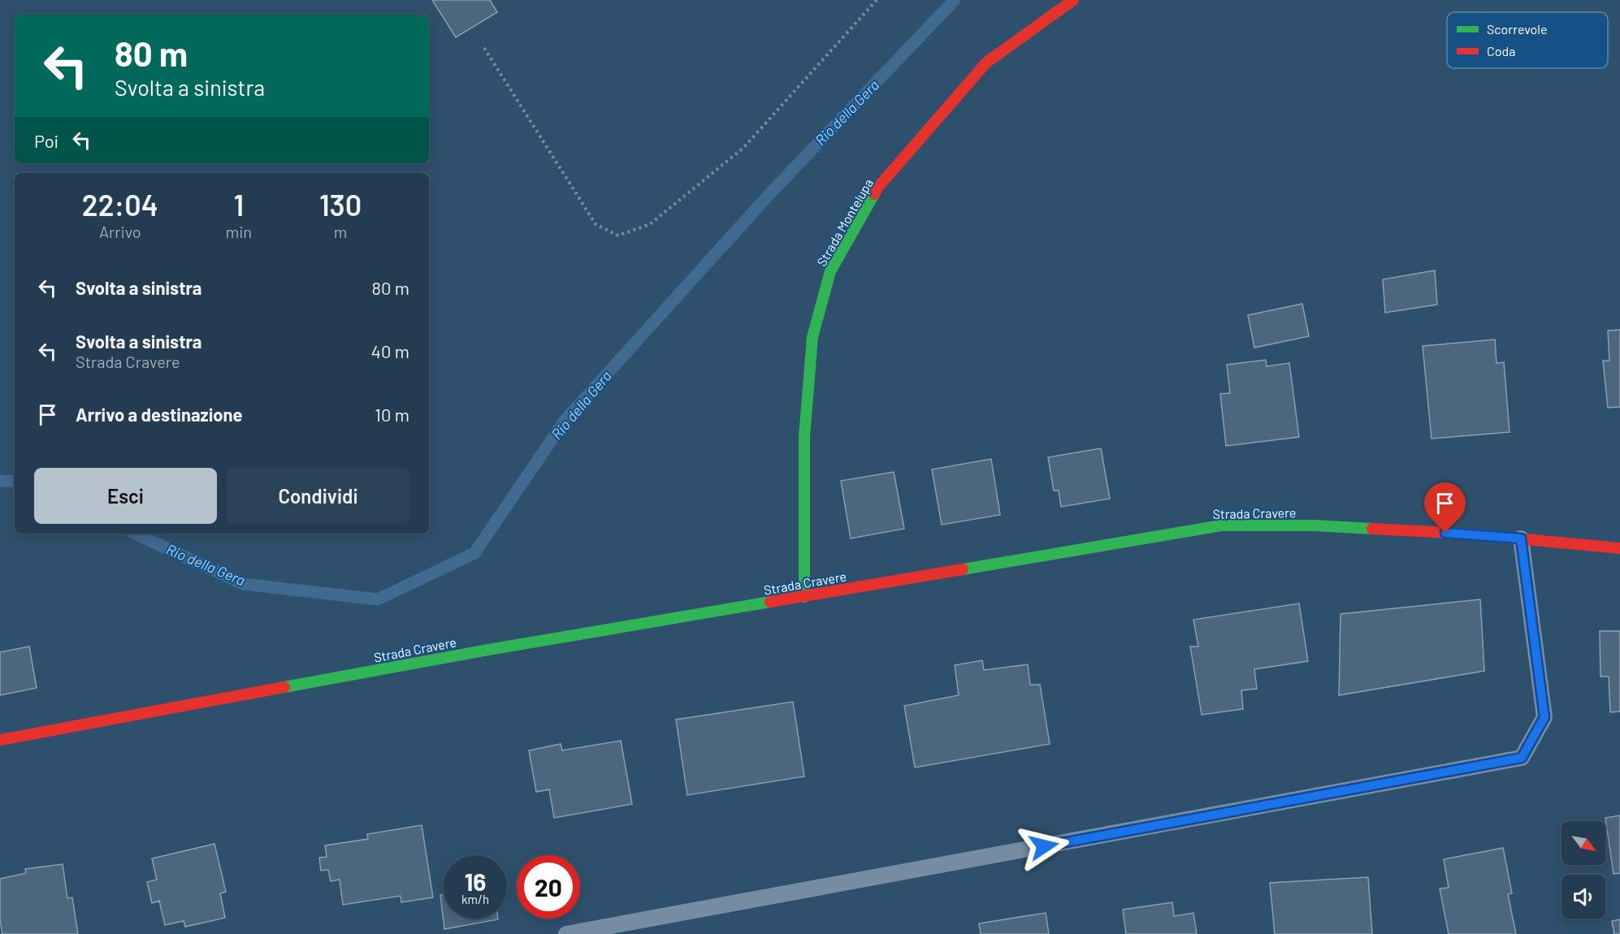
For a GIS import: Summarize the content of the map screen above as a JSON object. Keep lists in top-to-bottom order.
{
  "streets": {
    "street": ["Strada Montelupa", "Strada Cravere"]
  },
  "crossings": [
    ["Strada Montelupa", "Strada Cravere"]
  ],
  "water": ["Rio della Gera"],
  "legend": ["Scorrevole", "Coda"],
  "north": "bottom right",
  "page": {
    "turn": ["80 m", "Svolta a sinistra"],
    "then": "Poi",
    "eta": [
      "22:04",
      "Arrivo",
      "1",
      "min",
      "130",
      "m"
    ],
    "list": [
      {
        "name": "Svolta a sinistra",
        "value": "80 m"
      },
      {
        "name": "Svolta a sinistra",
        "note": "Strada Cravere",
        "value": "40 m"
      },
      {
        "name": "Arrivo a destinazione",
        "value": "10 m"
      }
    ],
    "buttons": ["Esci", "Condividi"],
    "speed": "16 km/h",
    "limit": "20"
  }
}
